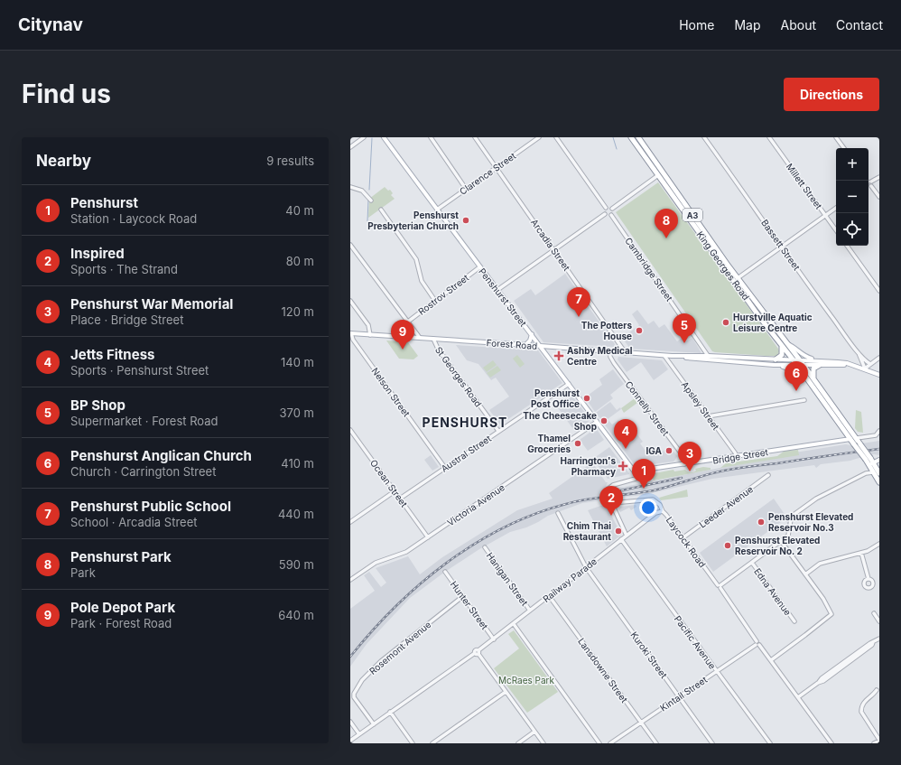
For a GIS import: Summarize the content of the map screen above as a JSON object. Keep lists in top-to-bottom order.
{
  "streets": {
    "highway": ["A3", "King Georges Road", "Bridge Street"],
    "main road": ["Penshurst Street", "Forest Road"],
    "street": [
      "Clarence Street",
      "Millett Street",
      "Arcadia Street",
      "Bassett Street",
      "Cambridge Street",
      "Rostrov Street",
      "St Georges Road",
      "Nelson Street",
      "Apsley Street",
      "Connelly Street",
      "Austral Street",
      "Ocean Street",
      "Victoria Avenue",
      "Leeder Avenue",
      "Laycock Road",
      "Hanigan Street",
      "Railway Parade",
      "Edna Avenue",
      "Hunter Street",
      "Pacific Avenue",
      "Rosemont Avenue",
      "Kuroki Street",
      "Lansdowne Street",
      "Kintail Street"
    ]
  },
  "crossings": [
    ["Clarence Street", "Arcadia Street"],
    ["Clarence Street", "Penshurst Street"],
    ["Arcadia Street", "Forest Road"],
    ["Bassett Street", "Forest Road"],
    ["King Georges Road", "Forest Road"],
    ["King Georges Road", "Bridge Street"],
    ["Cambridge Street", "Forest Road"],
    ["Rostrov Street", "Penshurst Street"],
    ["Penshurst Street", "Forest Road"],
    ["Penshurst Street", "Austral Street"],
    ["Penshurst Street", "Bridge Street"],
    ["Penshurst Street", "Victoria Avenue"],
    ["Forest Road", "St Georges Road"],
    ["Forest Road", "Nelson Street"],
    ["Forest Road", "Apsley Street"],
    ["Forest Road", "Connelly Street"],
    ["St Georges Road", "Austral Street"],
    ["Nelson Street", "Austral Street"],
    ["Apsley Street", "Bridge Street"],
    ["Connelly Street", "Bridge Street"],
    ["Austral Street", "Ocean Street"],
    ["Bridge Street", "Laycock Road"],
    ["Ocean Street", "Victoria Avenue"],
    ["Leeder Avenue", "Laycock Road"],
    ["Laycock Road", "Railway Parade"],
    ["Laycock Road", "Kintail Street"],
    ["Hanigan Street", "Railway Parade"],
    ["Railway Parade", "Hunter Street"],
    ["Railway Parade", "Pacific Avenue"],
    ["Railway Parade", "Rosemont Avenue"],
    ["Railway Parade", "Kuroki Street"],
    ["Railway Parade", "Lansdowne Street"],
    ["Hunter Street", "Rosemont Avenue"],
    ["Pacific Avenue", "Kintail Street"],
    ["Kuroki Street", "Kintail Street"],
    ["Lansdowne Street", "Kintail Street"]
  ],
  "districts": ["PENSHURST"],
  "parks": ["McRaes Park"],
  "places": {
    "other": [
      "Penshurst Presbyterian Church",
      "Hurstville Aquatic Leisure Centre",
      "The Potters House",
      "Penshurst Post Office",
      "The Cheesecake Shop",
      "Thamel Groceries",
      "IGA",
      "Penshurst Elevated Reservoir No.3",
      "Chim Thai Restaurant",
      "Penshurst Elevated Reservoir No. 2"
    ],
    "health": ["Ashby Medical Centre", "Harrington's Pharmacy"]
  },
  "page": {
    "header": "Citynav",
    "nav": [
      "Home",
      "Map",
      "About",
      "Contact"
    ],
    "buttons": "Directions",
    "title": "Find us",
    "heading": ["Nearby", "9 results"],
    "map_buttons": ["+", "−"],
    "list": [
      {
        "mark": "1",
        "name": "Penshurst",
        "note": "Station · Laycock Road",
        "value": "40 m"
      },
      {
        "mark": "2",
        "name": "Inspired",
        "note": "Sports · The Strand",
        "value": "80 m"
      },
      {
        "mark": "3",
        "name": "Penshurst War Memorial",
        "note": "Place · Bridge Street",
        "value": "120 m"
      },
      {
        "mark": "4",
        "name": "Jetts Fitness",
        "note": "Sports · Penshurst Street",
        "value": "140 m"
      },
      {
        "mark": "5",
        "name": "BP Shop",
        "note": "Supermarket · Forest Road",
        "value": "370 m"
      },
      {
        "mark": "6",
        "name": "Penshurst Anglican Church",
        "note": "Church · Carrington Street",
        "value": "410 m"
      },
      {
        "mark": "7",
        "name": "Penshurst Public School",
        "note": "School · Arcadia Street",
        "value": "440 m"
      },
      {
        "mark": "8",
        "name": "Penshurst Park",
        "note": "Park",
        "value": "590 m"
      },
      {
        "mark": "9",
        "name": "Pole Depot Park",
        "note": "Park · Forest Road",
        "value": "640 m"
      }
    ],
    "pins": [
      "8",
      "7",
      "5",
      "9",
      "6",
      "4",
      "3",
      "1",
      "2"
    ]
  }
}
